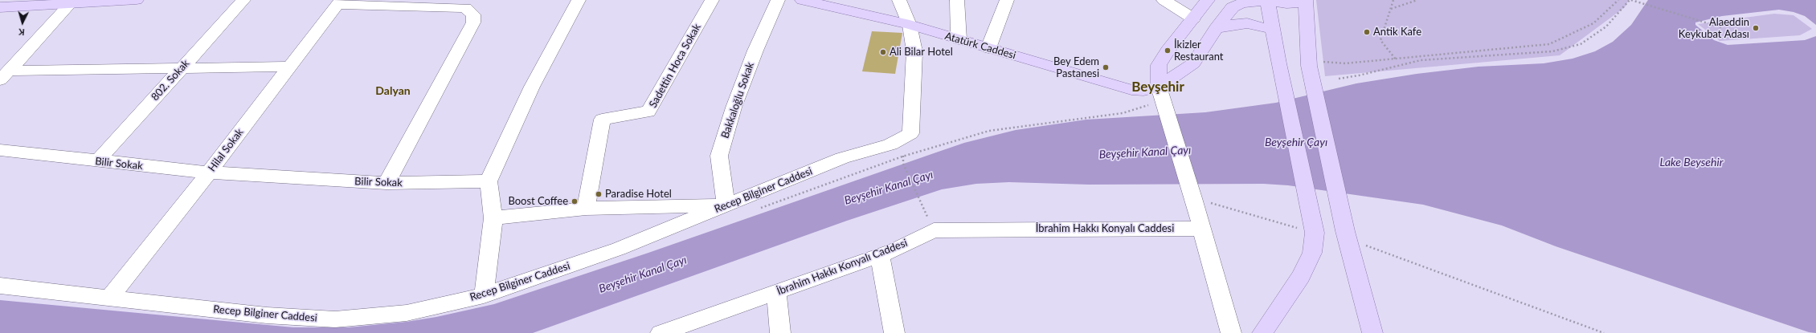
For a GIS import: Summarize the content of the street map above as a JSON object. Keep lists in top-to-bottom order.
{
  "streets": {
    "main road": ["Atatürk Caddesi"],
    "street": [
      "Sadettin Hoca Sokak",
      "802. Sokak",
      "Bakkaloğlu Sokak",
      "Hilal Sokak",
      "Bilir Sokak",
      "Recep Bilginer Caddesi",
      "İbrahim Hakkı Konyalı Caddesi"
    ]
  },
  "crossings": [
    ["Atatürk Caddesi", "Recep Bilginer Caddesi"],
    ["802. Sokak", "Bilir Sokak"],
    ["Bakkaloğlu Sokak", "Recep Bilginer Caddesi"],
    ["Hilal Sokak", "Bilir Sokak"],
    ["Hilal Sokak", "Recep Bilginer Caddesi"]
  ],
  "districts": ["Beyşehir", "Dalyan"],
  "water": ["Beyşehir Çayı", "Beyşehir Kanal Çayı", "Lake Beysehir"],
  "places": [
    "Alaeddin Keykubat Adası",
    "Antik Kafe",
    "İkizler Restaurant",
    "Ali Bilar Hotel",
    "Bey Edem Pastanesi",
    "Paradise Hotel",
    "Boost Coffee"
  ],
  "north": "bottom"
}
